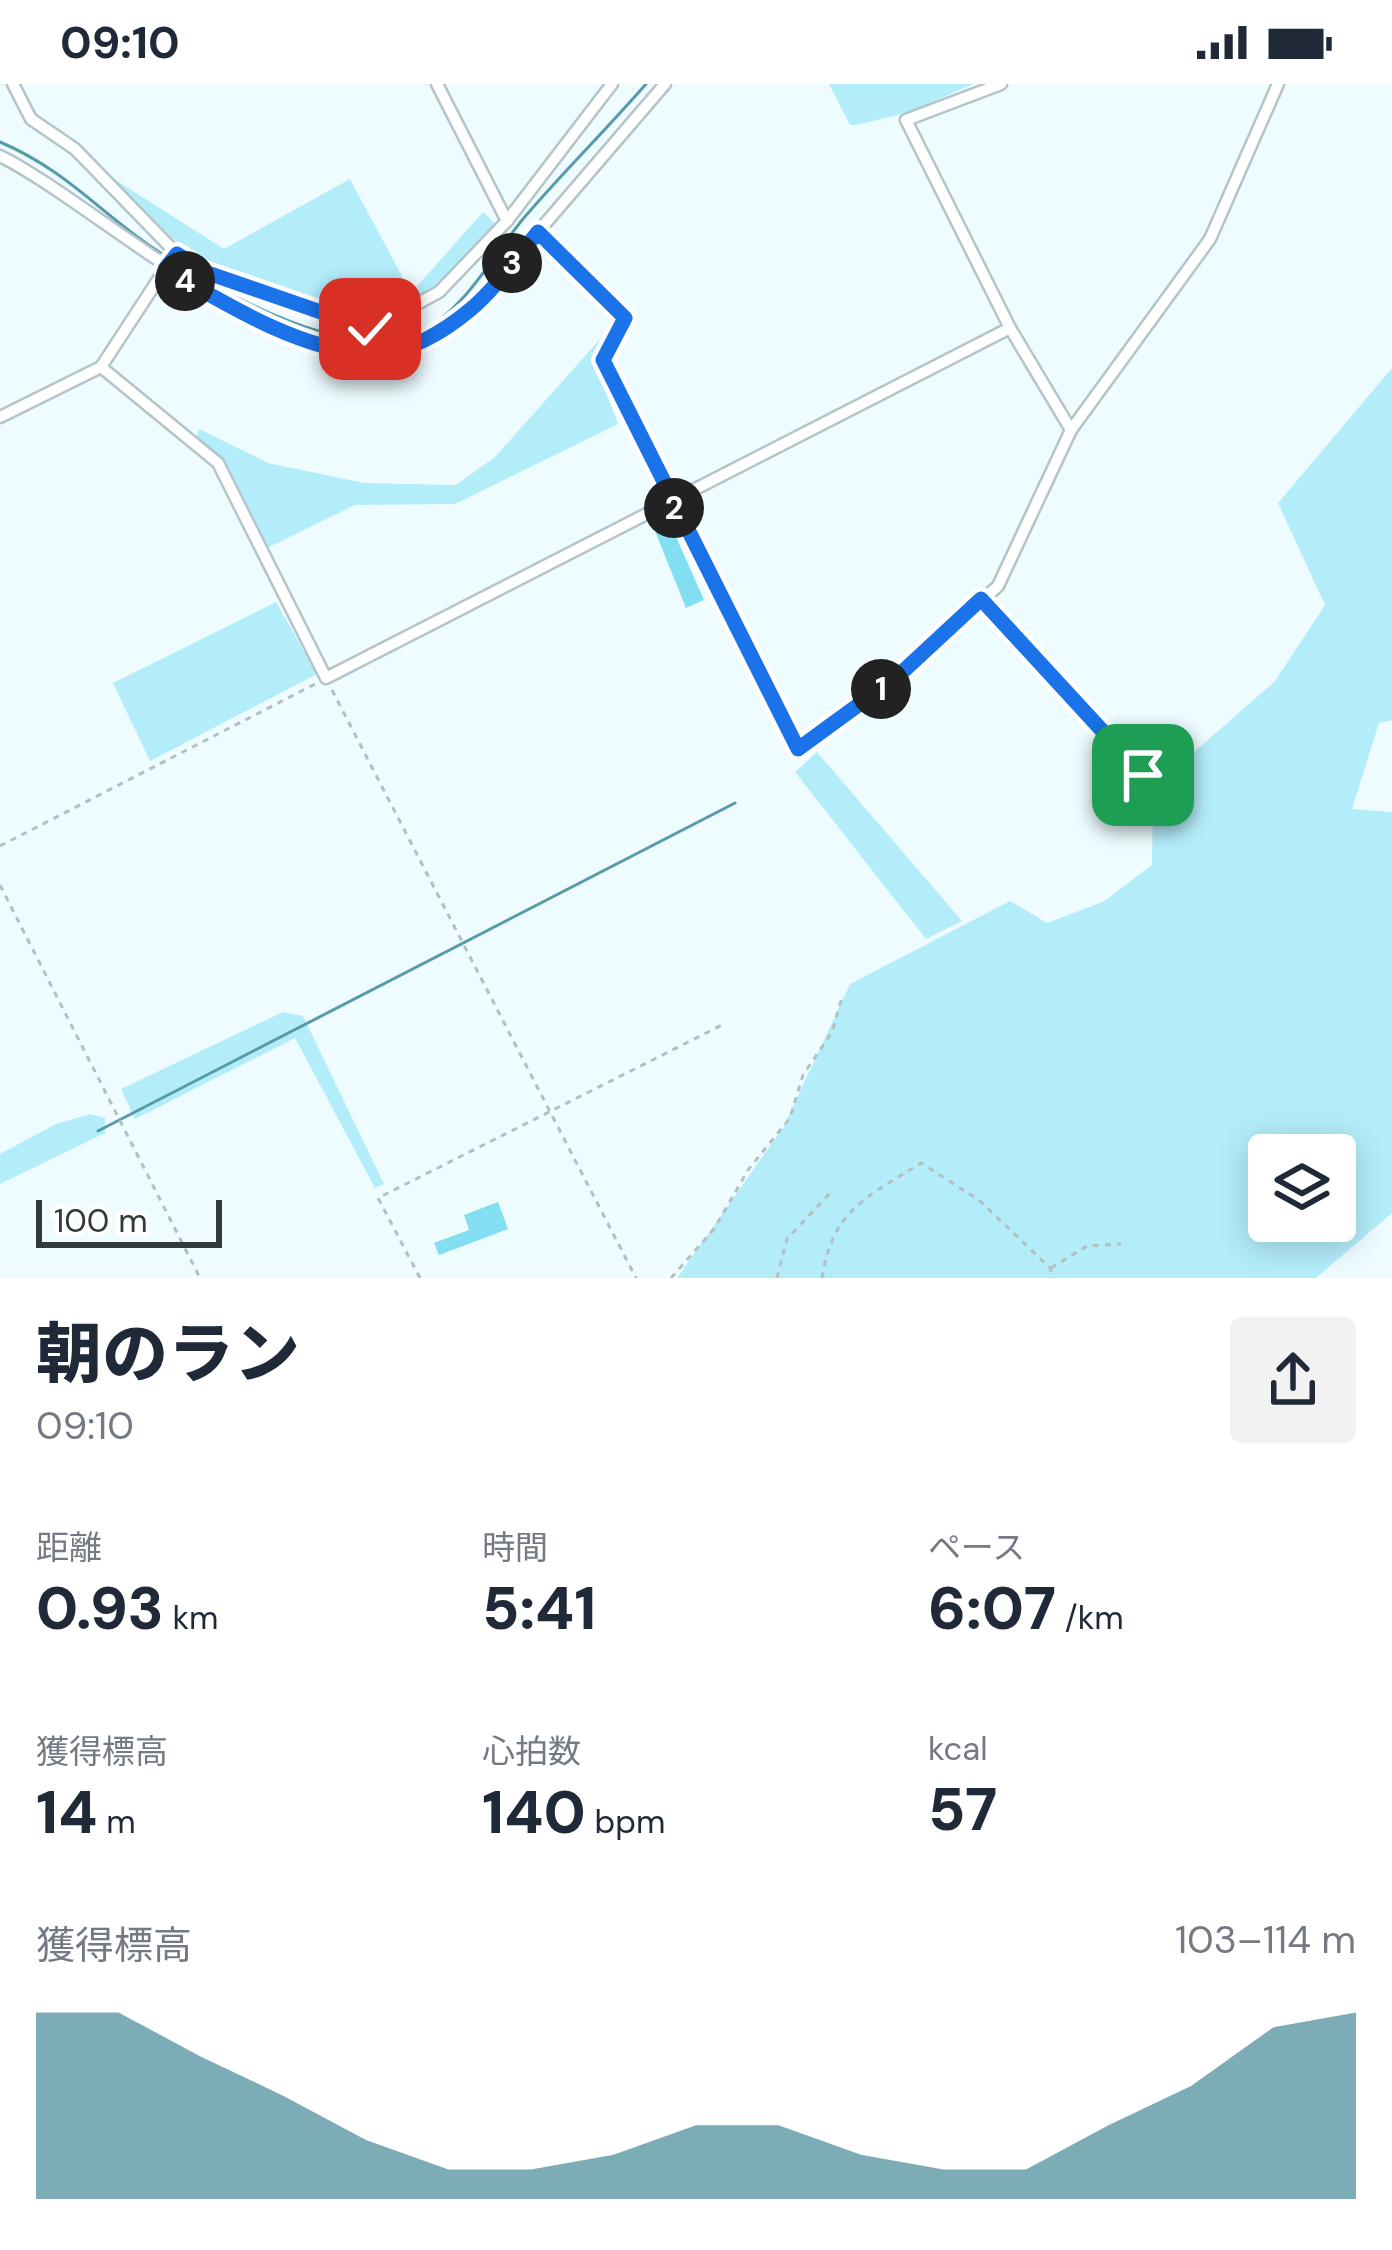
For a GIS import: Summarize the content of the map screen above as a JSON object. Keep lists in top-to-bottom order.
{
  "scale_bar": "100 m",
  "page": {
    "status": "09:10",
    "pins": [
      "3",
      "4",
      "2",
      "1"
    ],
    "scale": "100 m",
    "heading": ["朝のラン", "09:10"],
    "stats": [
      ["距離", "0.93 km"],
      ["時間", "5:41"],
      ["ペース", "6:07 /km"],
      ["獲得標高", "14 m"],
      ["心拍数", "140 bpm"],
      ["kcal", "57"]
    ],
    "chart": ["獲得標高", "103–114 m"]
  }
}
